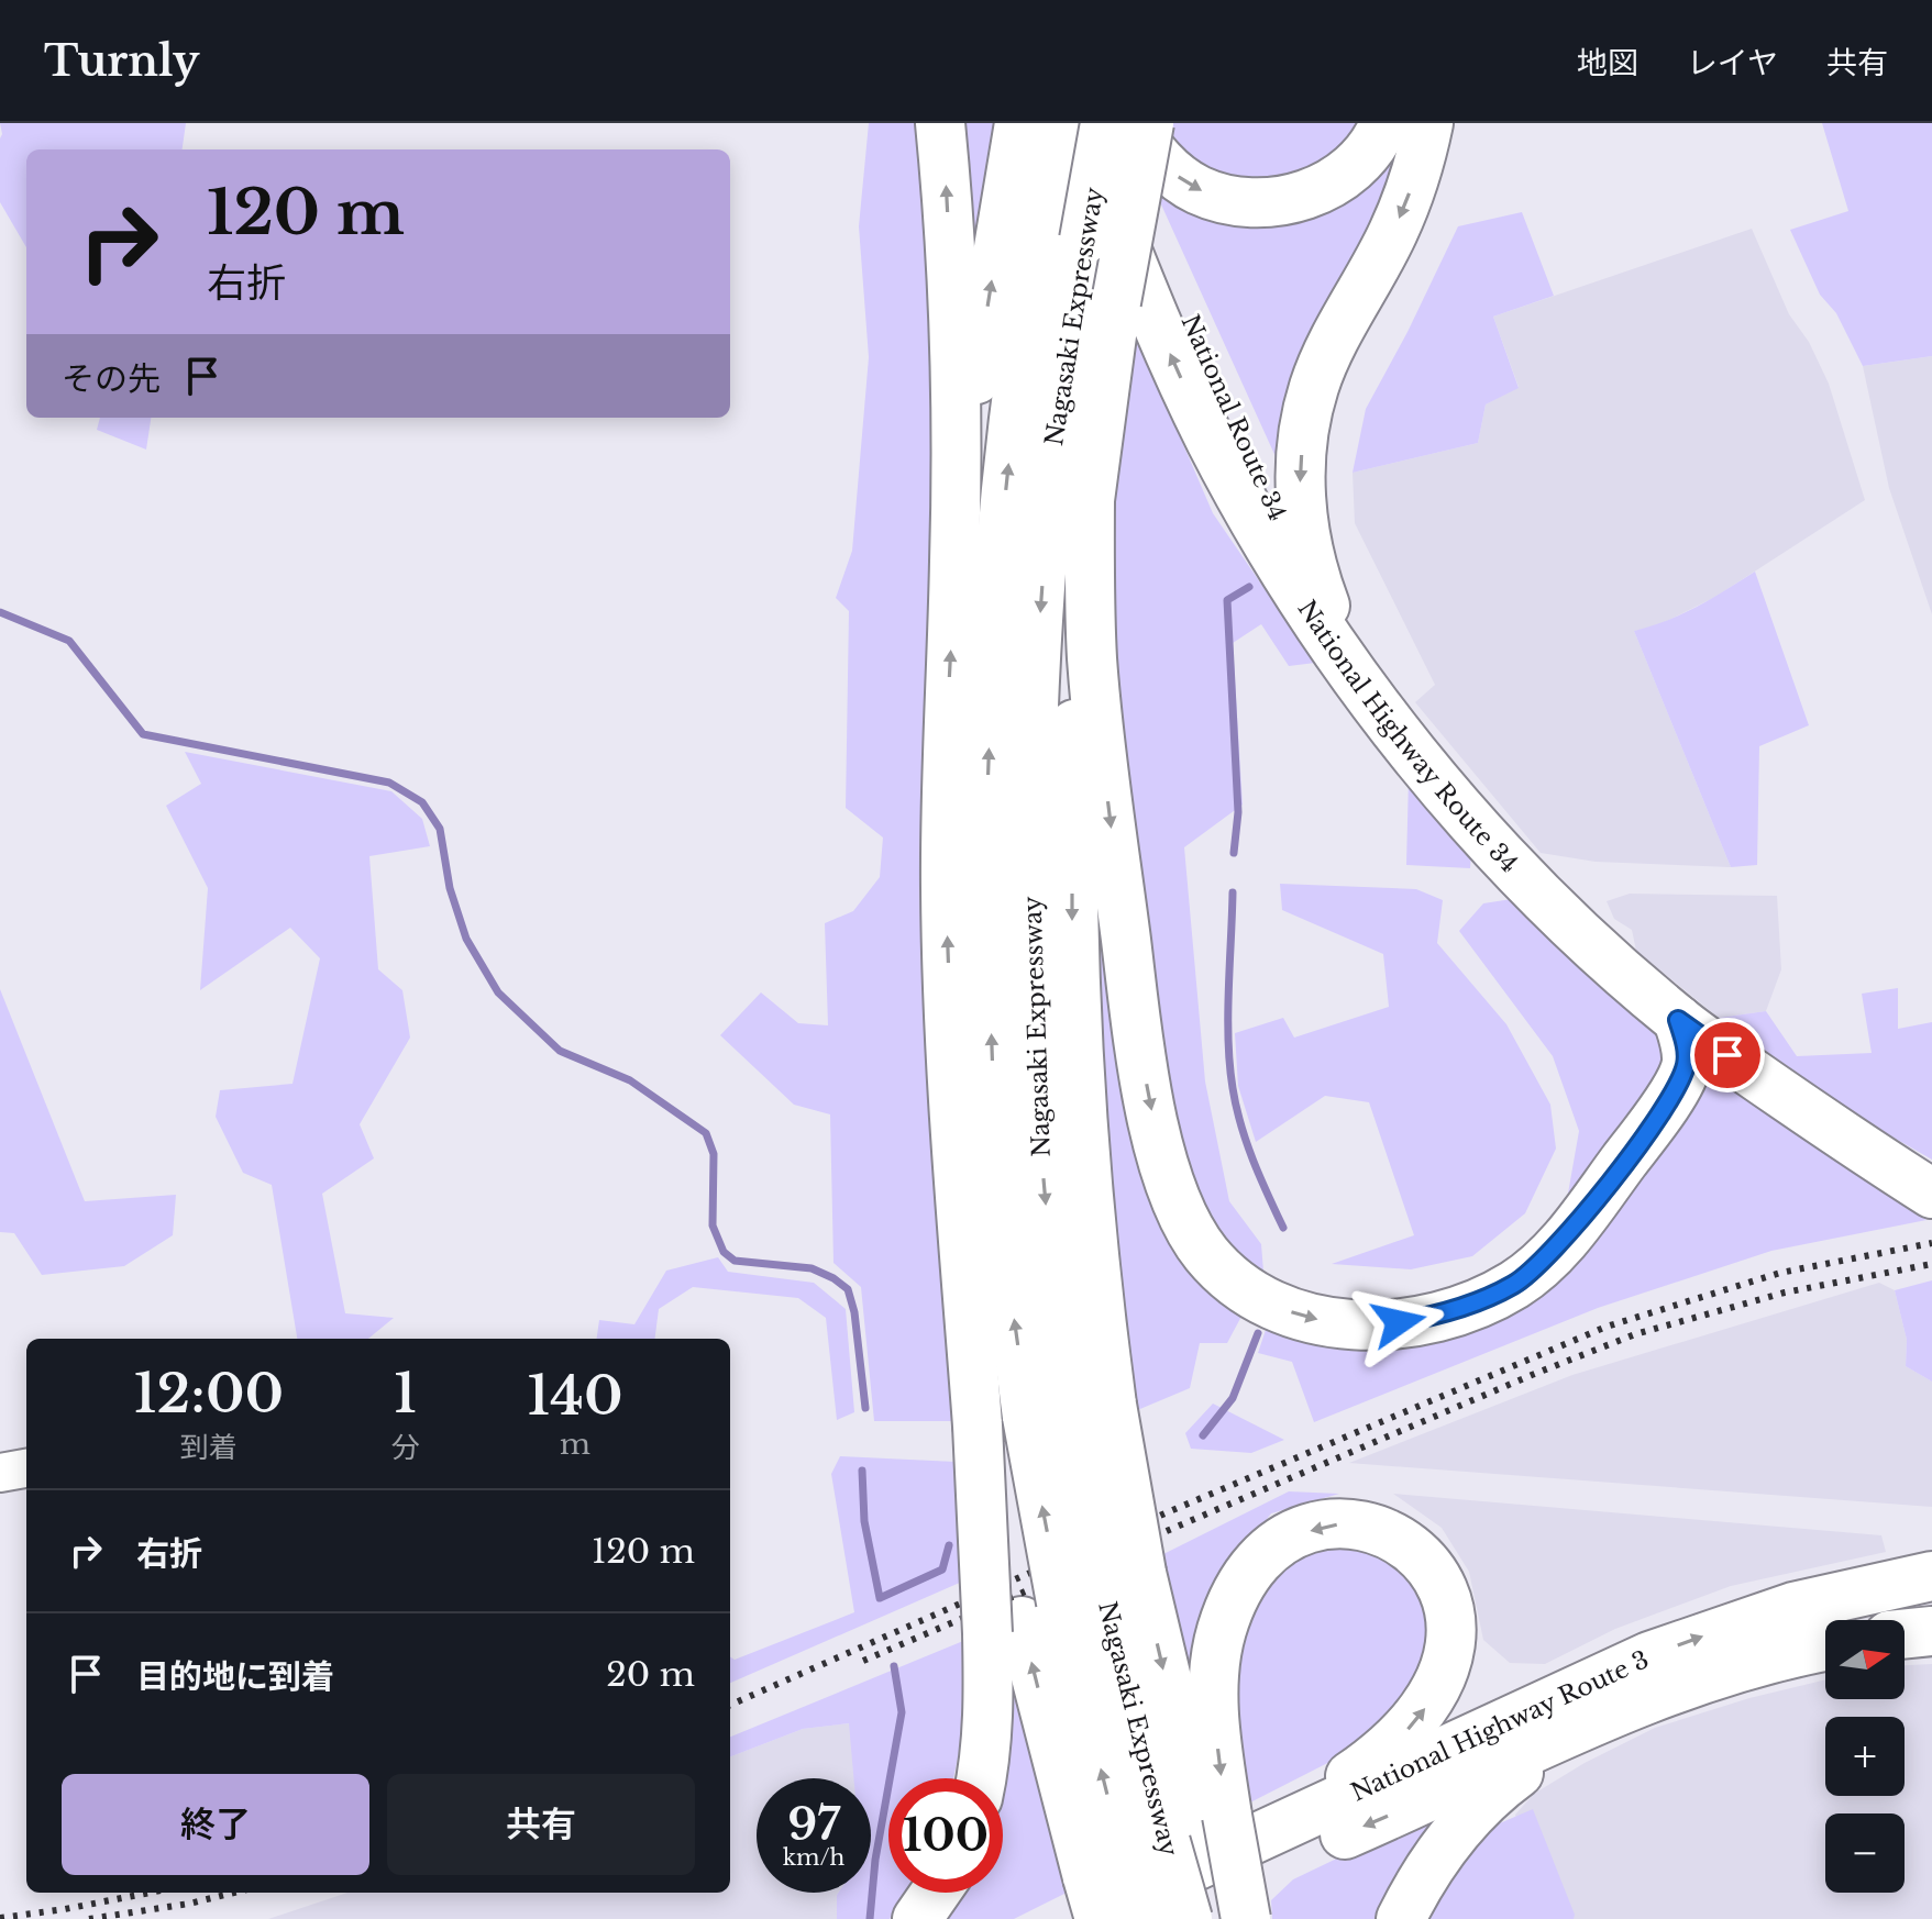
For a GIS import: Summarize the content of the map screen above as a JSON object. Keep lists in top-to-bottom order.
{
  "streets": {
    "highway": [
      "Nagasaki Expressway",
      "National Route 34",
      "National Highway Route 34",
      "National Highway Route 3"
    ]
  },
  "crossings": [
    ["Nagasaki Expressway", "National Route 34"],
    ["Nagasaki Expressway", "National Highway Route 34"],
    ["Nagasaki Expressway", "National Highway Route 3"],
    ["National Route 34", "National Highway Route 34"]
  ],
  "north": "right",
  "page": {
    "header": "Turnly",
    "nav": ["地図", "レイヤ", "共有"],
    "turn": ["120 m", "右折"],
    "then": "その先",
    "eta": [
      "12:00",
      "到着",
      "1",
      "分",
      "140",
      "m"
    ],
    "list": [
      {
        "name": "右折",
        "value": "120 m"
      },
      {
        "name": "目的地に到着",
        "value": "20 m"
      }
    ],
    "map_buttons": ["+", "−"],
    "buttons": ["終了", "共有"],
    "speed": "97 km/h",
    "limit": "100"
  }
}
